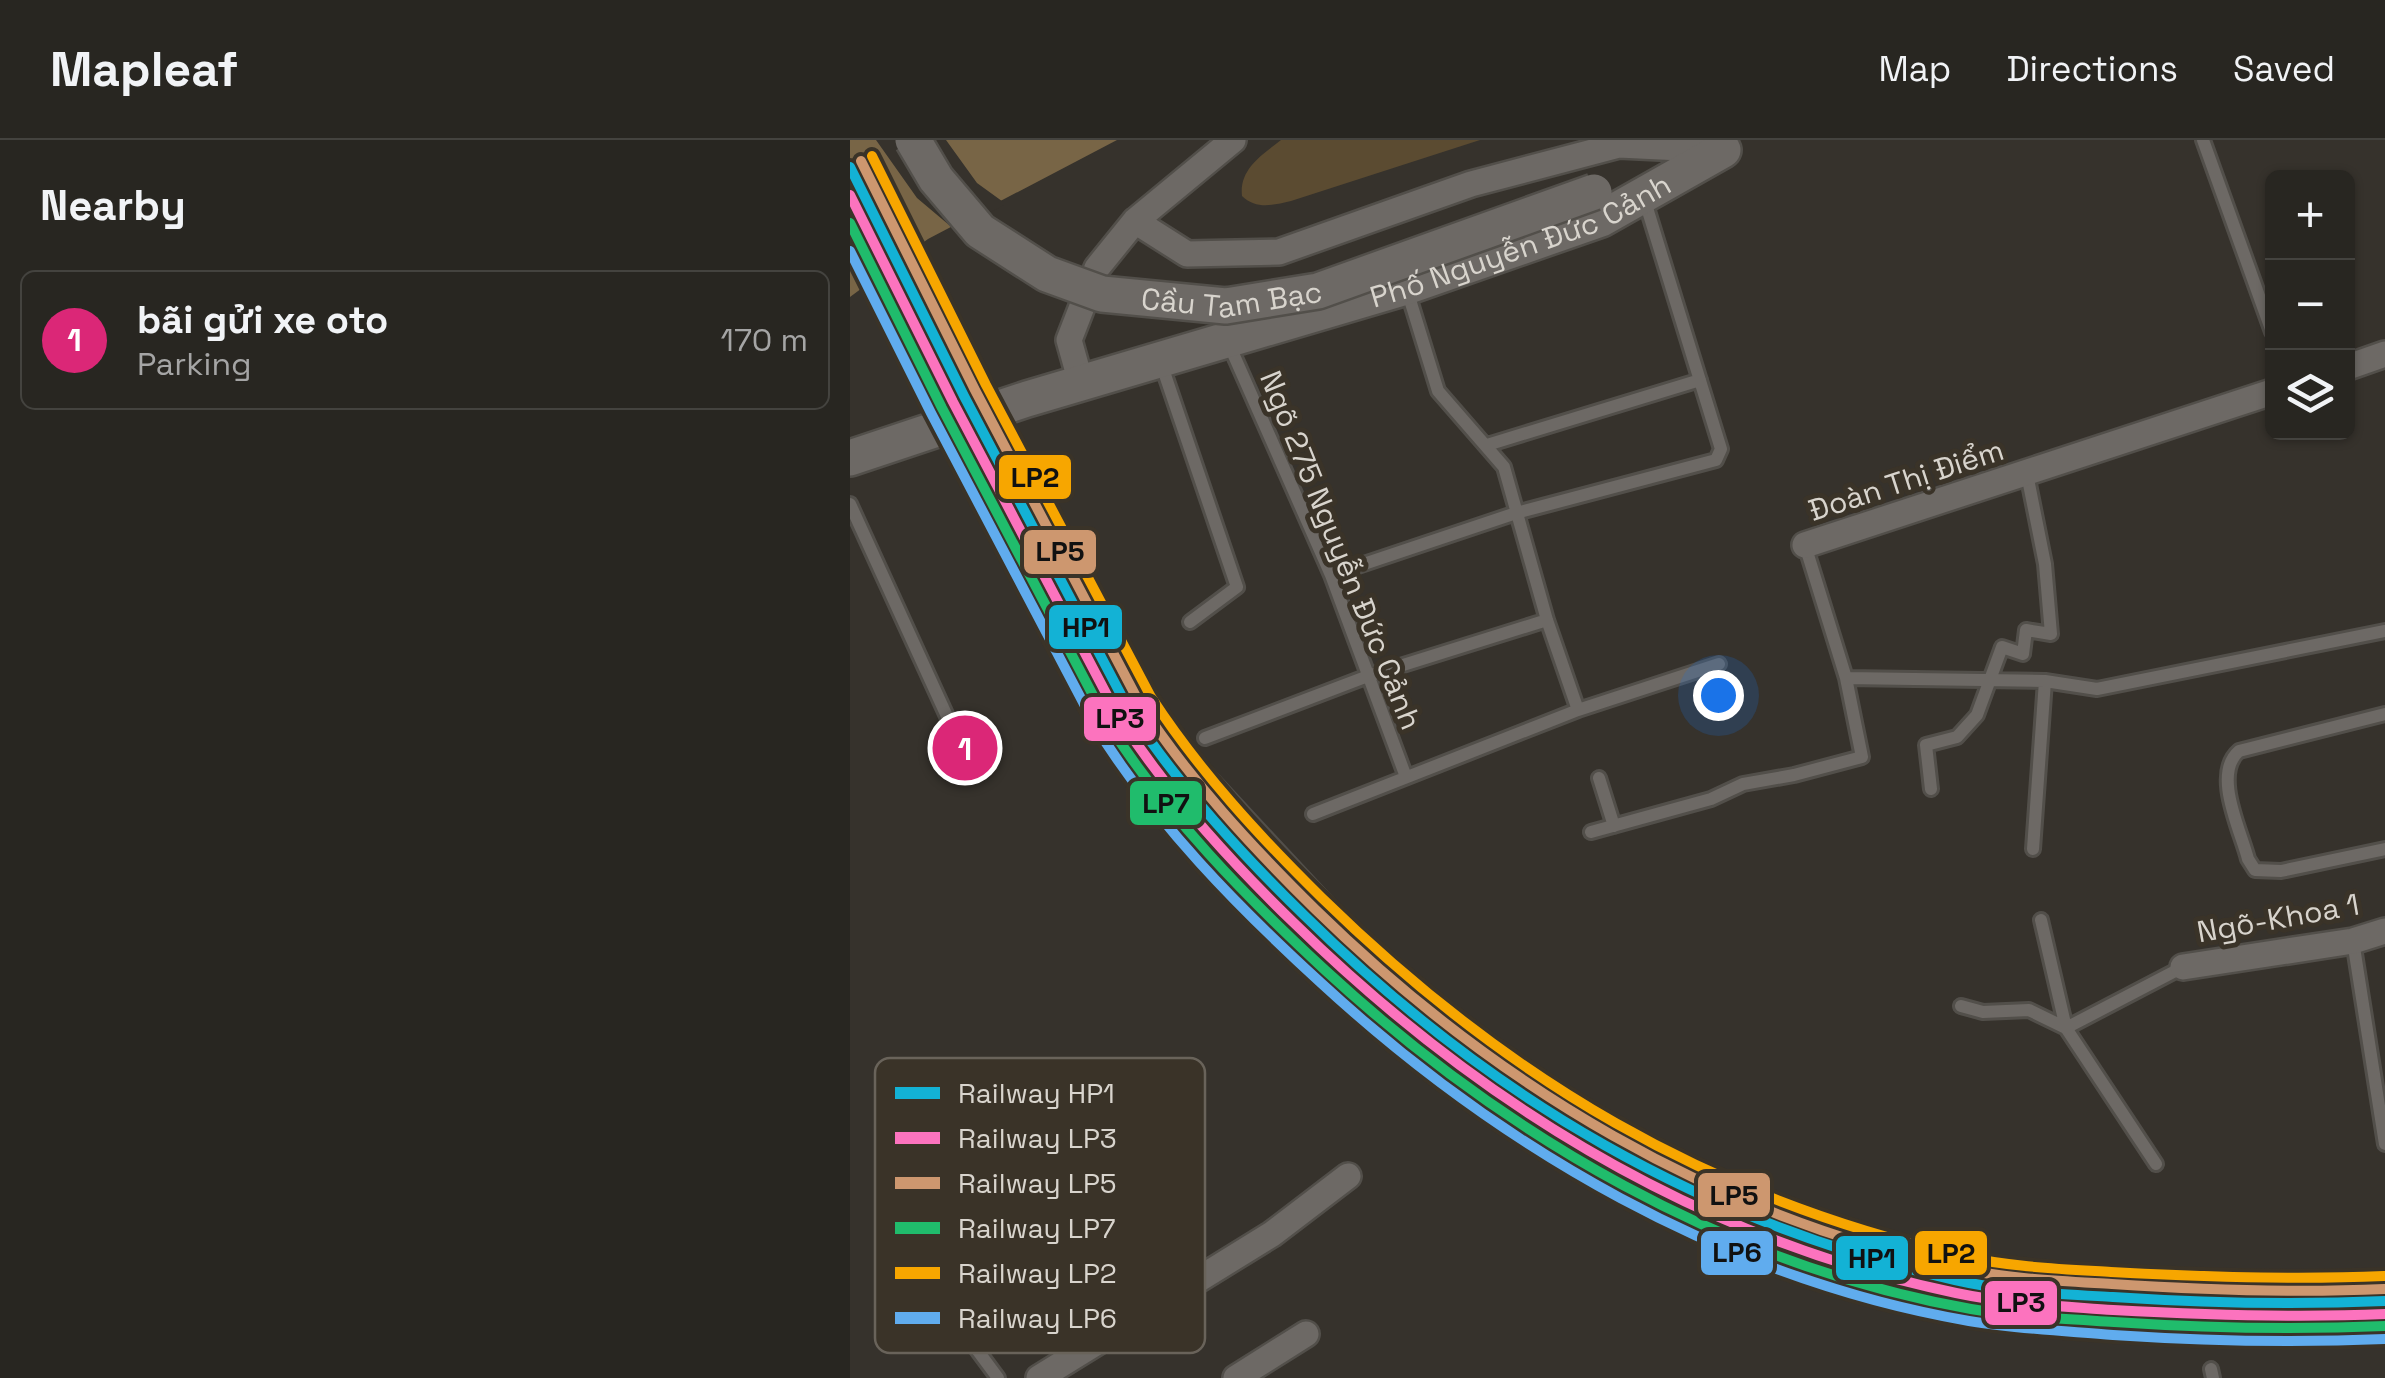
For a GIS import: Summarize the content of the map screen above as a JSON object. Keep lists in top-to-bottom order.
{
  "streets": {
    "main road": ["Phố Nguyễn Đức Cảnh", "Cầu Tam Bạc"],
    "street": ["Đoàn Thị Điểm", "Ngõ-Khoa 1"],
    "lane": ["Ngõ 275 Nguyễn Đức Cảnh"]
  },
  "crossings": [
    ["Phố Nguyễn Đức Cảnh", "Cầu Tam Bạc"],
    ["Phố Nguyễn Đức Cảnh", "Ngõ 275 Nguyễn Đức Cảnh"]
  ],
  "lines": [
    "rail line LP2",
    "rail line LP5",
    "rail line HP1",
    "rail line LP3",
    "rail line LP7",
    "rail line LP6"
  ],
  "legend": [
    "Railway HP1",
    "Railway LP3",
    "Railway LP5",
    "Railway LP7",
    "Railway LP2",
    "Railway LP6"
  ],
  "page": {
    "header": "Mapleaf",
    "nav": ["Map", "Directions", "Saved"],
    "heading": "Nearby",
    "map_buttons": ["+", "−"],
    "list": [
      {
        "mark": "1",
        "name": "bãi gửi xe oto",
        "note": "Parking",
        "value": "170 m"
      }
    ],
    "pins": "1"
  }
}
